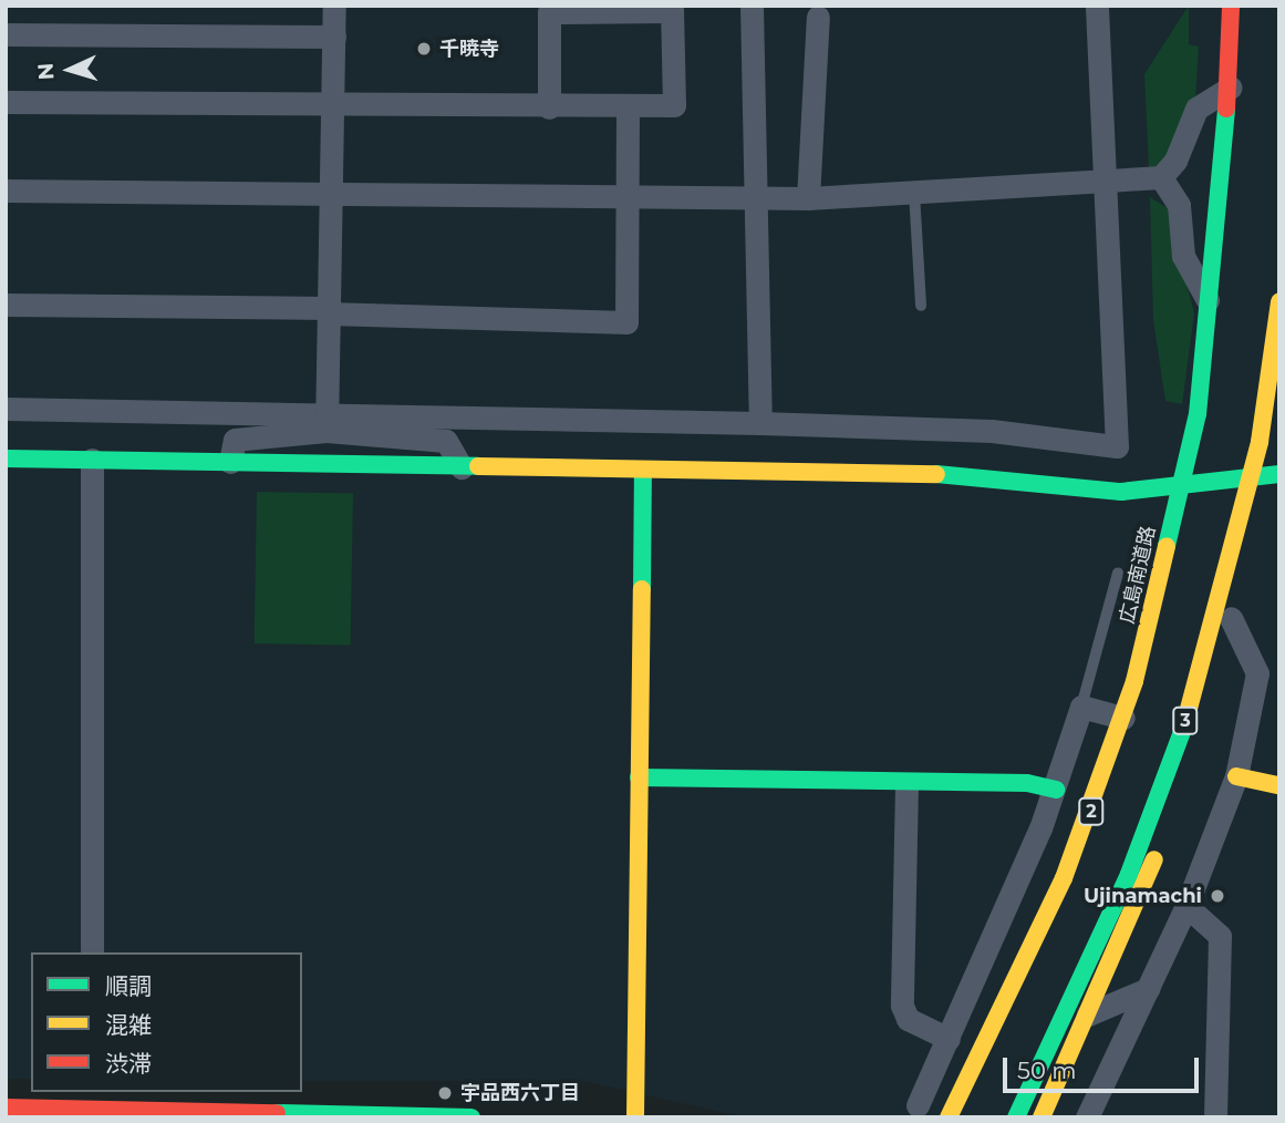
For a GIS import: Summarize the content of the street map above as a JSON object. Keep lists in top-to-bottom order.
{
  "streets": {
    "main road": ["広島南道路", "3", "2"]
  },
  "places": ["千暁寺", "Ujinamachi", "宇品西六丁目"],
  "legend": ["順調", "混雑", "渋滞"],
  "scale_bar": "50 m",
  "north": "left"
}
